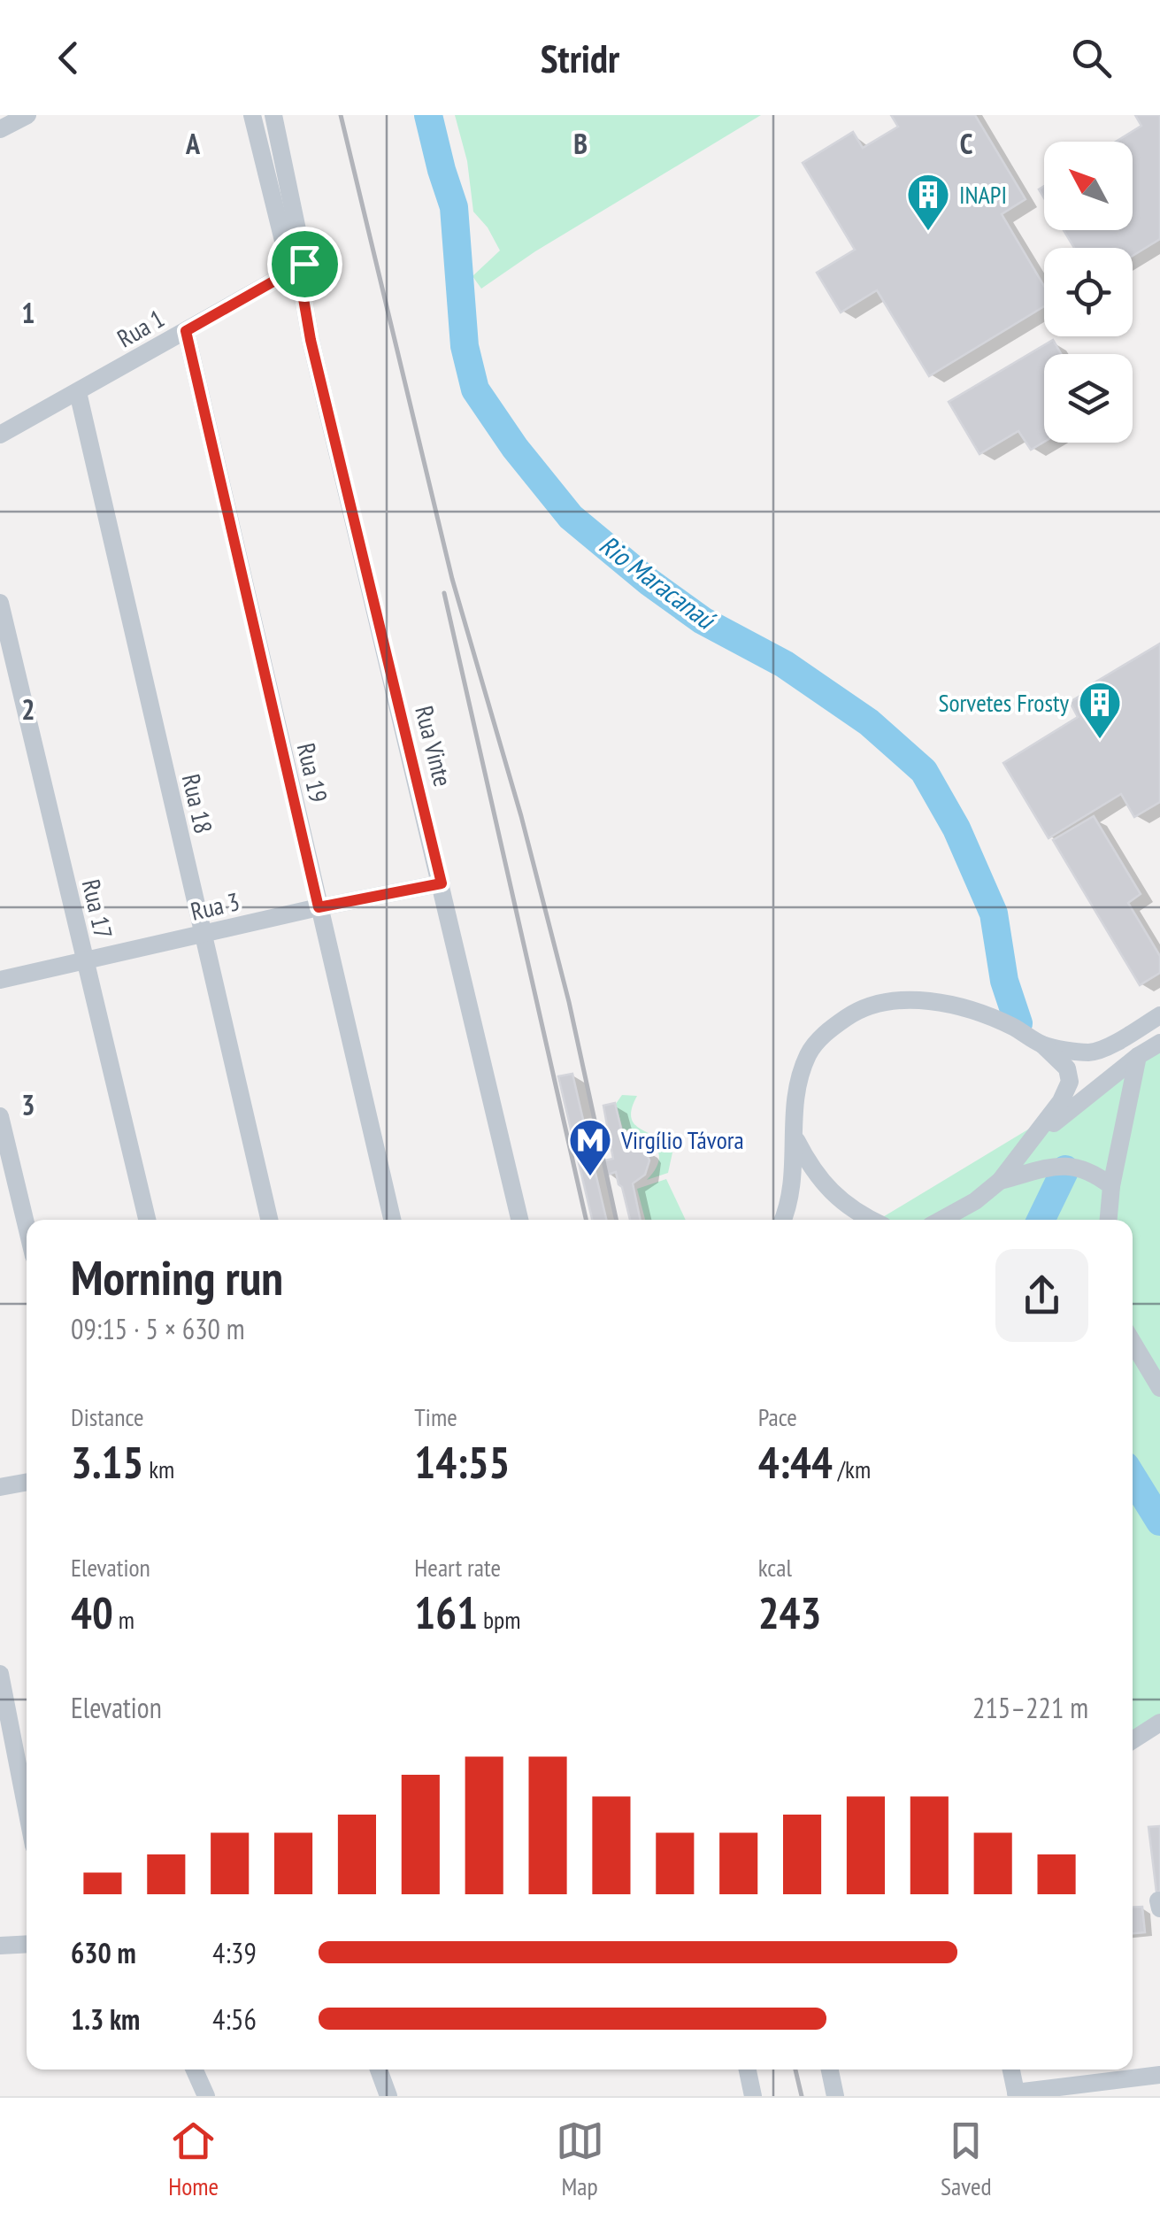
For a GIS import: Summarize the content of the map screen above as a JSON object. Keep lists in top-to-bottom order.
{
  "streets": {
    "street": [
      "Rua 1",
      "Rua Vinte",
      "Rua 19",
      "Rua 18",
      "Rua 3",
      "Rua 17"
    ]
  },
  "crossings": [
    ["Rua 1", "Rua Vinte"],
    ["Rua 1", "Rua 19"],
    ["Rua 1", "Rua 18"],
    ["Rua Vinte", "Rua 3"],
    ["Rua 19", "Rua 3"],
    ["Rua 18", "Rua 3"],
    ["Rua 3", "Rua 17"]
  ],
  "water": ["Rio Maracanaú"],
  "places": {
    "building": ["INAPI", "Sorvetes Frosty"],
    "metro station": ["Virgílio Távora"]
  },
  "north": "top left",
  "page": {
    "header": "Stridr",
    "heading": ["Morning run", "09:15 · 5 × 630 m"],
    "stats": [
      ["Distance", "3.15 km"],
      ["Time", "14:55"],
      ["Pace", "4:44 /km"],
      ["Elevation", "40 m"],
      ["Heart rate", "161 bpm"],
      ["kcal", "243"]
    ],
    "chart": ["Elevation", "215–221 m"],
    "list": [
      {
        "name": "630 m",
        "note": "4:39"
      },
      {
        "name": "1.3 km",
        "note": "4:56"
      }
    ],
    "tabs": ["Home", "Map", "Saved"]
  },
  "grid": {
    "columns": ["A", "B", "C"],
    "rows": ["1", "2", "3"]
  }
}
